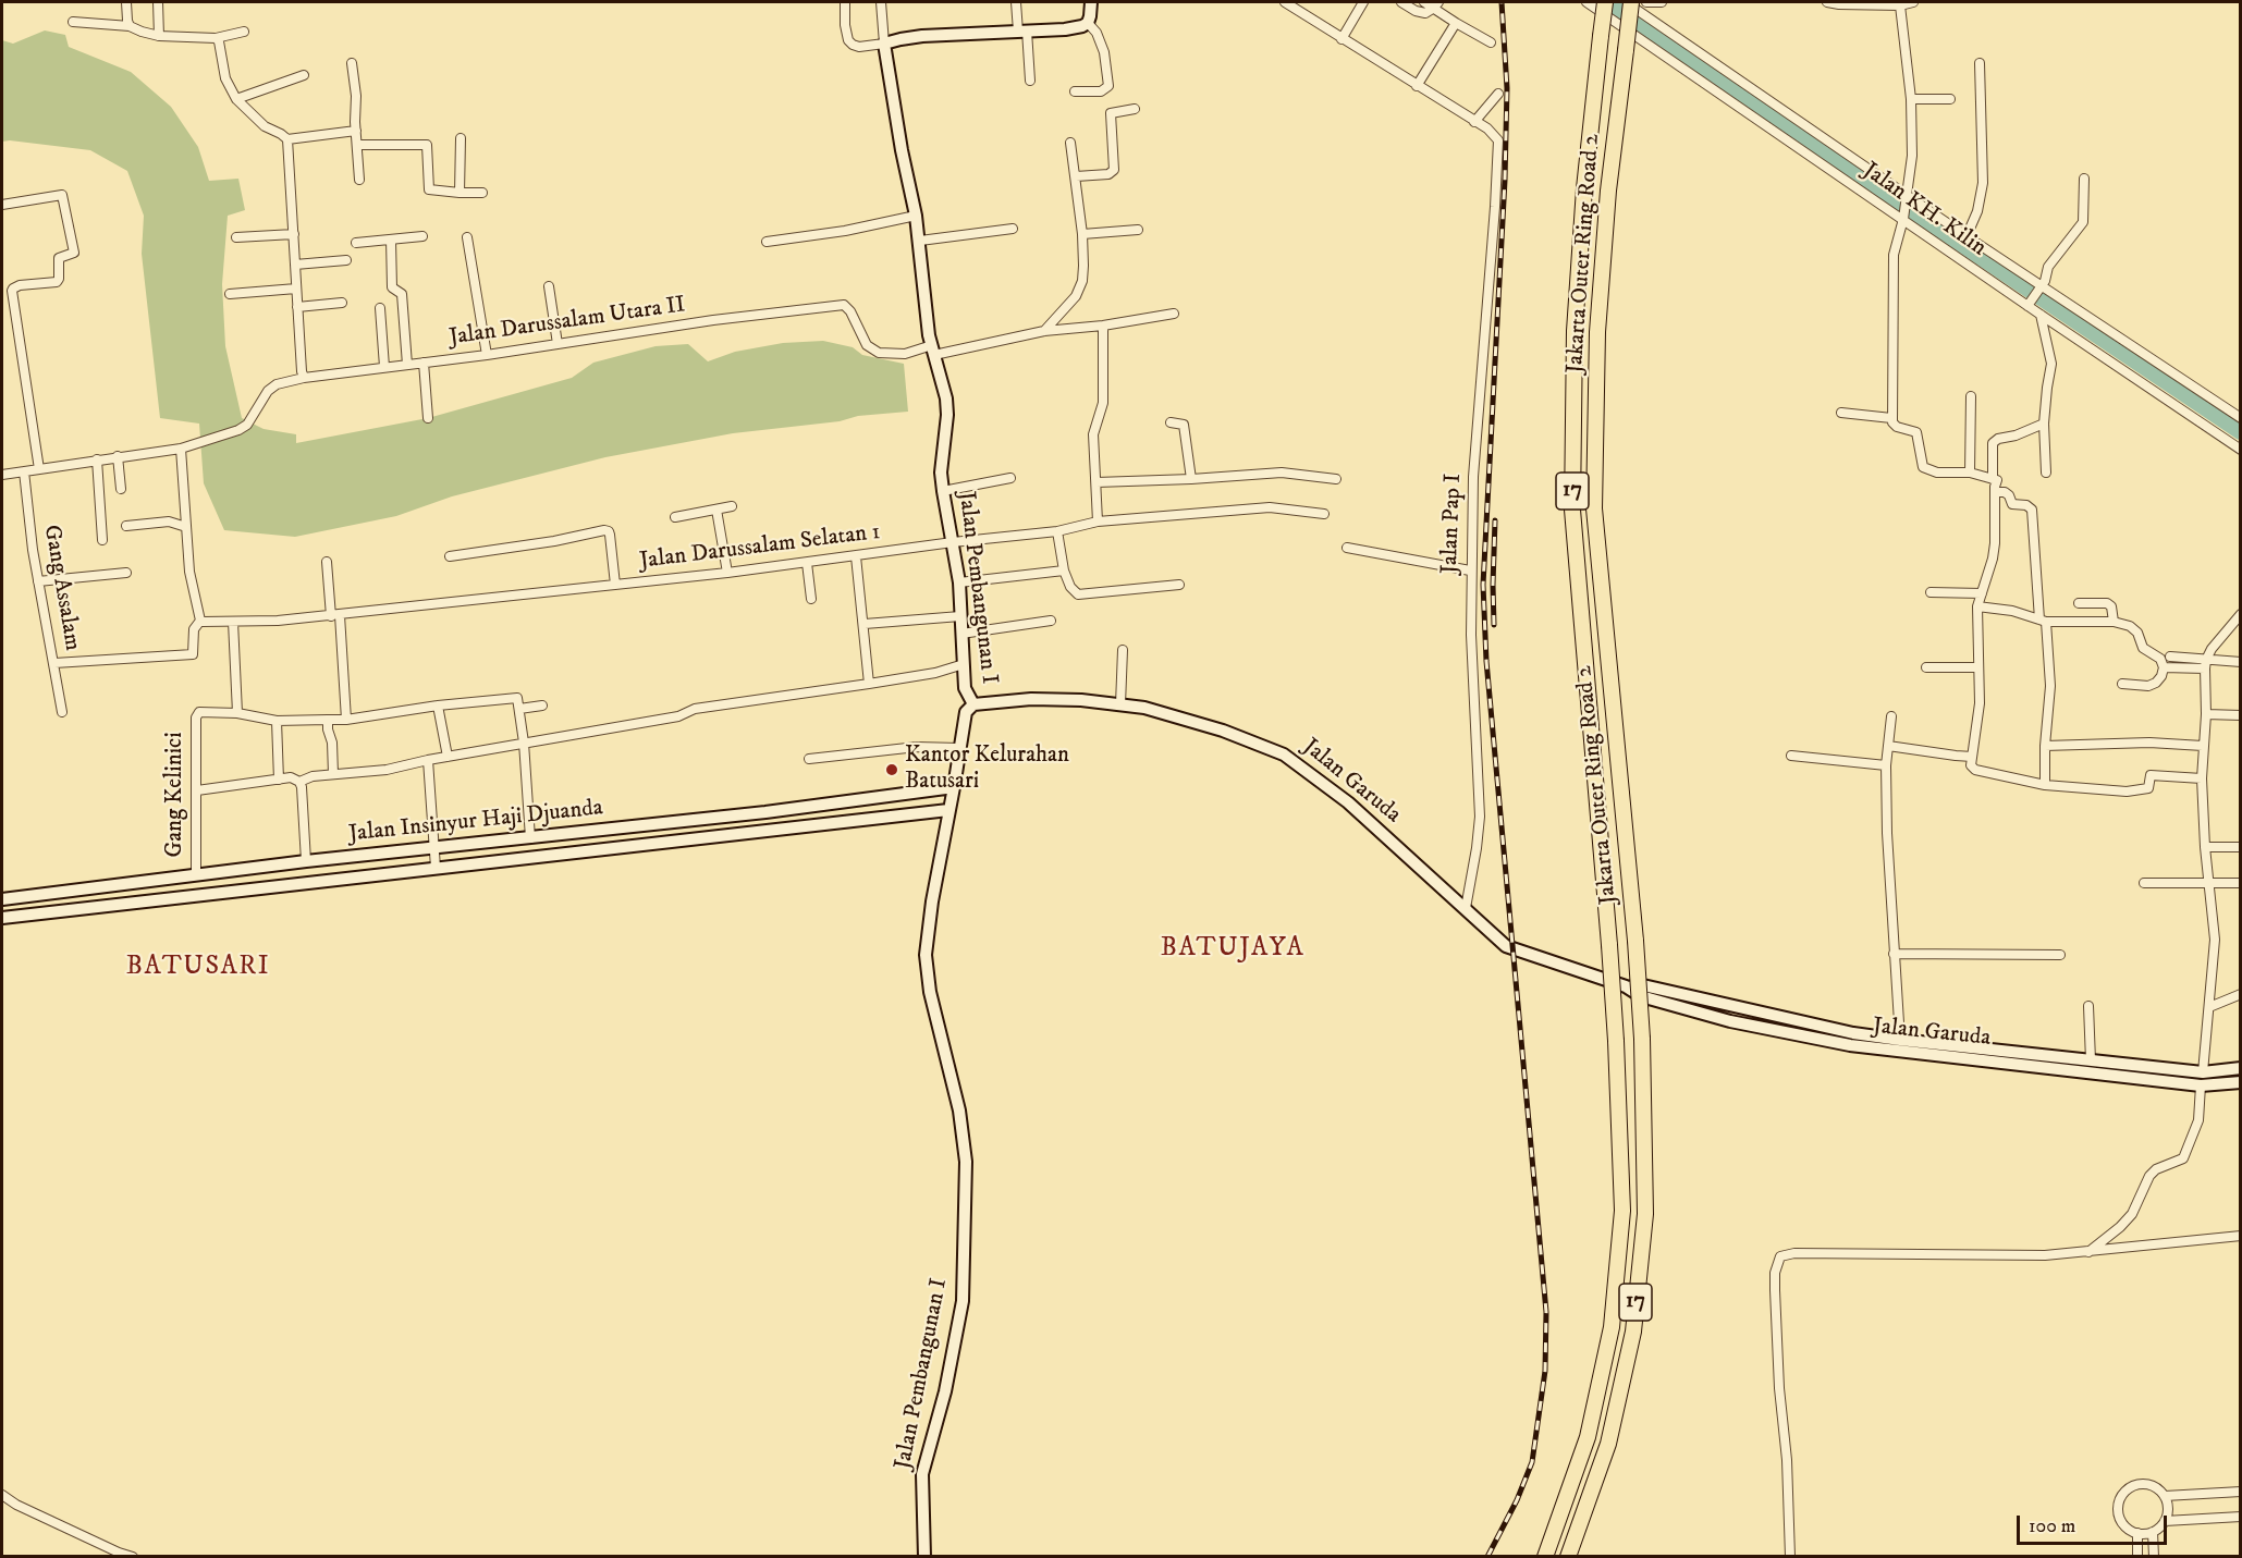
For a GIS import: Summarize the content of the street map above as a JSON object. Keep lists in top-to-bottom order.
{
  "streets": {
    "highway": ["Jakarta Outer Ring Road 2", "17"],
    "main road": ["Jalan Pembangunan I", "Jalan Garuda", "Jalan Insinyur Haji Djuanda"],
    "street": [
      "Jalan KH. Kilin",
      "Jalan Darussalam Utara II",
      "Jalan Pap I",
      "Jalan Darussalam Selatan 1",
      "Gang Assalam",
      "Gang Kelinici"
    ]
  },
  "crossings": [
    ["Jalan Darussalam Utara II", "Gang Assalam"],
    ["Jalan Darussalam Utara II", "Jalan Pembangunan I"],
    ["Jalan Pap I", "Jalan Garuda"],
    ["Jalan Darussalam Selatan 1", "Jalan Pembangunan I"],
    ["Jalan Pembangunan I", "Jalan Garuda"],
    ["Jalan Pembangunan I", "Jalan Insinyur Haji Djuanda"],
    ["Gang Kelinici", "Jalan Insinyur Haji Djuanda"]
  ],
  "districts": ["BATUJAYA", "BATUSARI"],
  "places": ["Kantor Kelurahan Batusari"],
  "scale_bar": "100 m"
}
